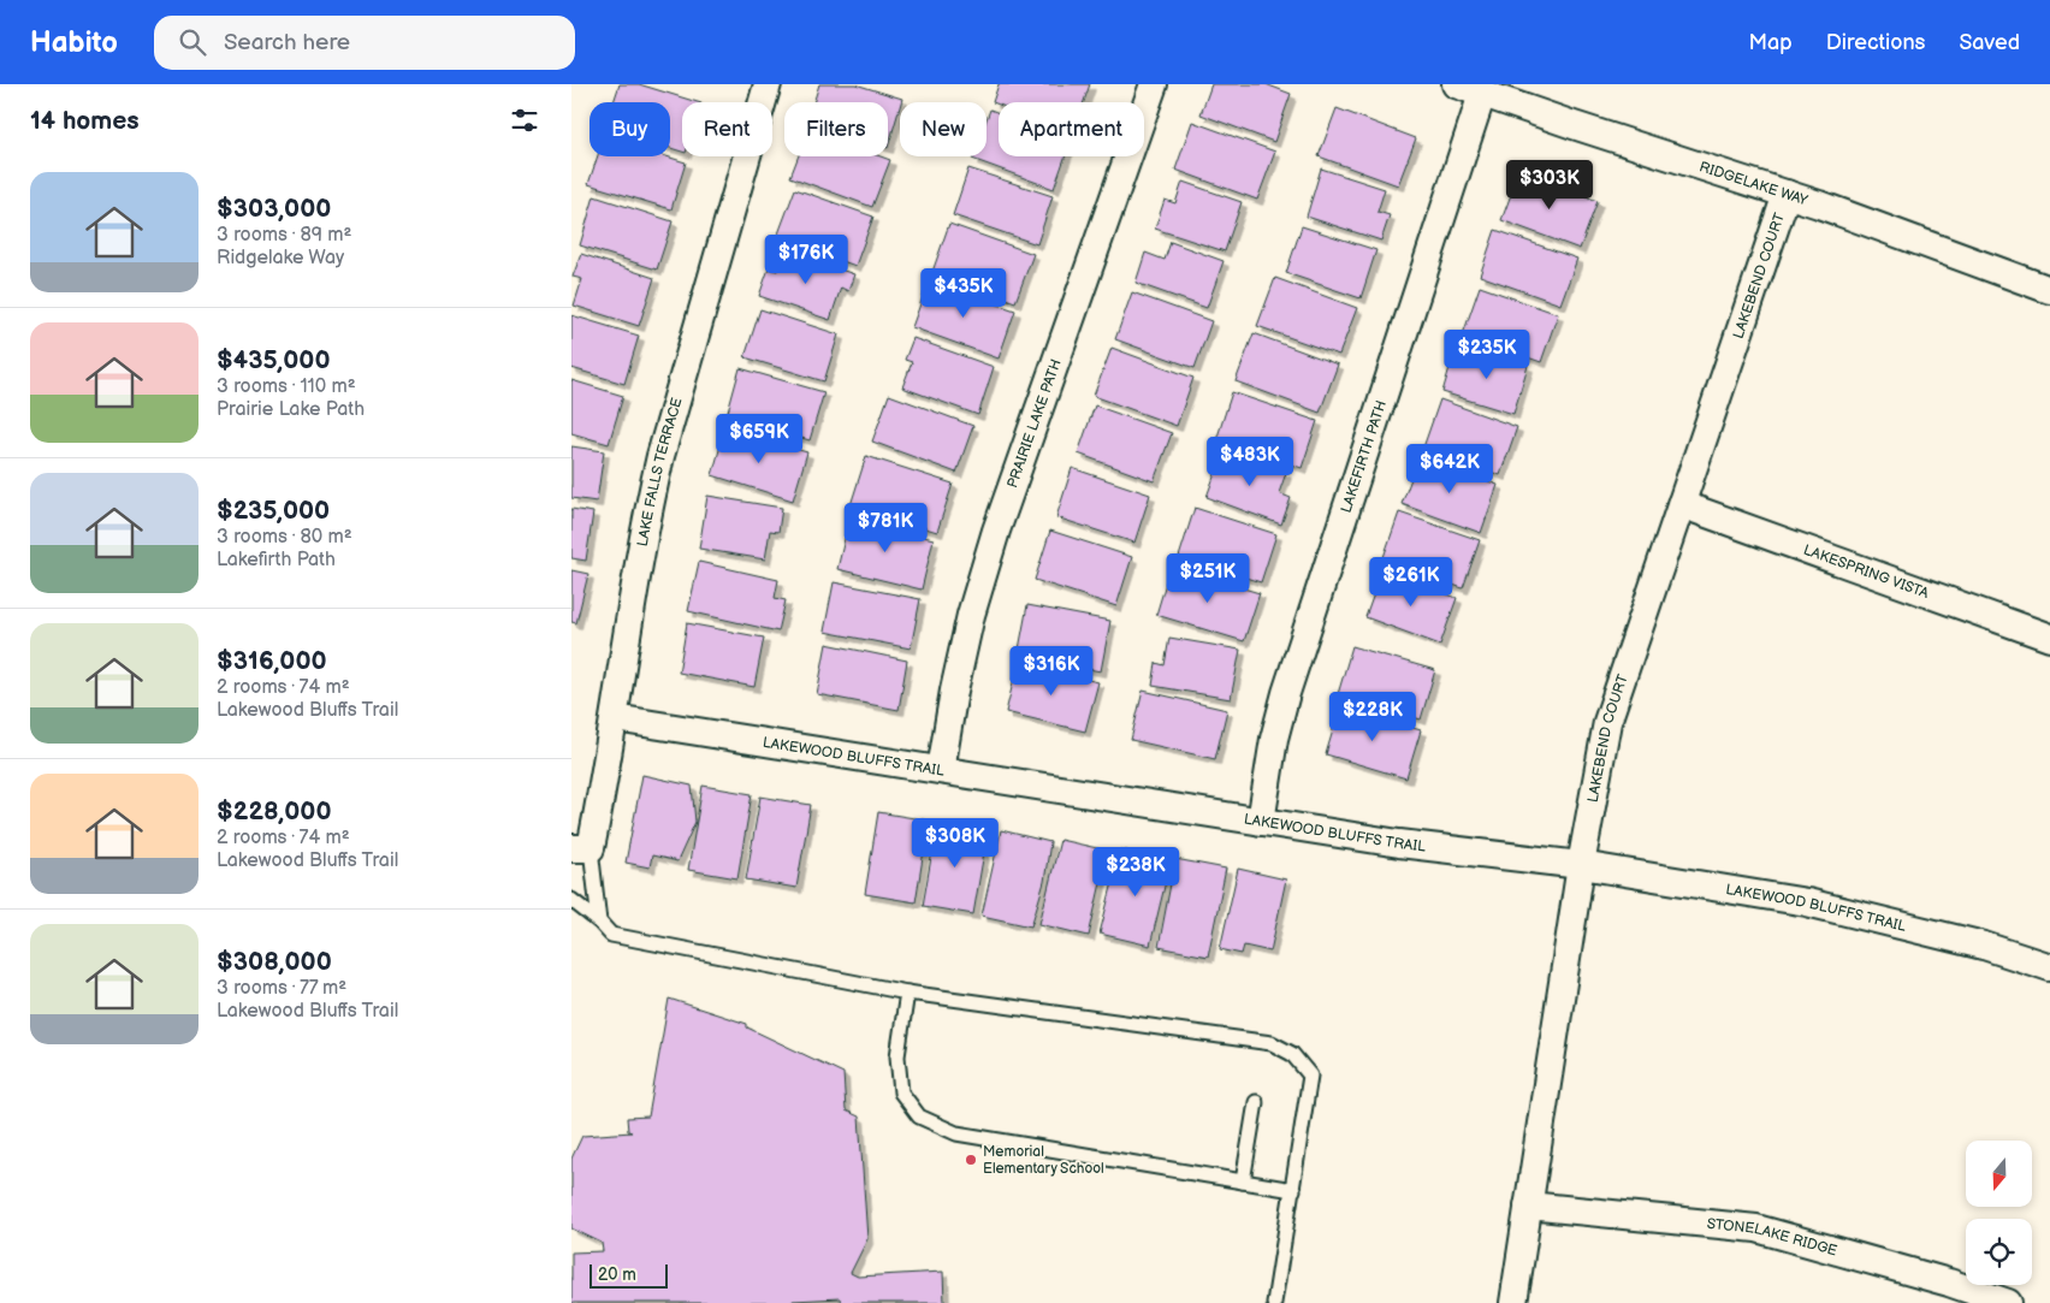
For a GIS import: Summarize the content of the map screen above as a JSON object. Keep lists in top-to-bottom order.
{
  "streets": {
    "street": [
      "RIDGELAKE WAY",
      "LAKEBEND COURT",
      "PRAIRIE LAKE PATH",
      "LAKEFIRTH PATH",
      "LAKE FALLS TERRACE",
      "LAKESPRING VISTA",
      "LAKEWOOD BLUFFS TRAIL",
      "STONELAKE RIDGE"
    ]
  },
  "crossings": [
    ["RIDGELAKE WAY", "LAKEBEND COURT"],
    ["RIDGELAKE WAY", "LAKEFIRTH PATH"],
    ["LAKEBEND COURT", "LAKESPRING VISTA"],
    ["LAKEBEND COURT", "LAKEWOOD BLUFFS TRAIL"],
    ["LAKEBEND COURT", "STONELAKE RIDGE"],
    ["PRAIRIE LAKE PATH", "LAKEWOOD BLUFFS TRAIL"],
    ["LAKEFIRTH PATH", "LAKEWOOD BLUFFS TRAIL"],
    ["LAKE FALLS TERRACE", "LAKEWOOD BLUFFS TRAIL"]
  ],
  "places": ["Memorial Elementary School"],
  "scale_bar": "20 m",
  "north": "bottom",
  "page": {
    "header": "Habito",
    "search": "Search here",
    "nav": ["Map", "Directions", "Saved"],
    "heading": "14 homes",
    "chip": [
      "Buy",
      "Rent",
      "Filters",
      "New",
      "Apartment"
    ],
    "list": [
      {
        "name": "$303,000",
        "note": "3 rooms · 89 m² · Ridgelake Way"
      },
      {
        "name": "$435,000",
        "note": "3 rooms · 110 m² · Prairie Lake Path"
      },
      {
        "name": "$235,000",
        "note": "3 rooms · 80 m² · Lakefirth Path"
      },
      {
        "name": "$316,000",
        "note": "2 rooms · 74 m² · Lakewood Bluffs Trail"
      },
      {
        "name": "$228,000",
        "note": "2 rooms · 74 m² · Lakewood Bluffs Trail"
      },
      {
        "name": "$308,000",
        "note": "3 rooms · 77 m² · Lakewood Bluffs Trail"
      }
    ],
    "price": [
      "$303K",
      "$176K",
      "$435K",
      "$235K",
      "$659K",
      "$483K",
      "$642K",
      "$781K",
      "$251K",
      "$261K",
      "$316K",
      "$228K",
      "$308K",
      "$238K"
    ],
    "scale": "20 m"
  }
}
